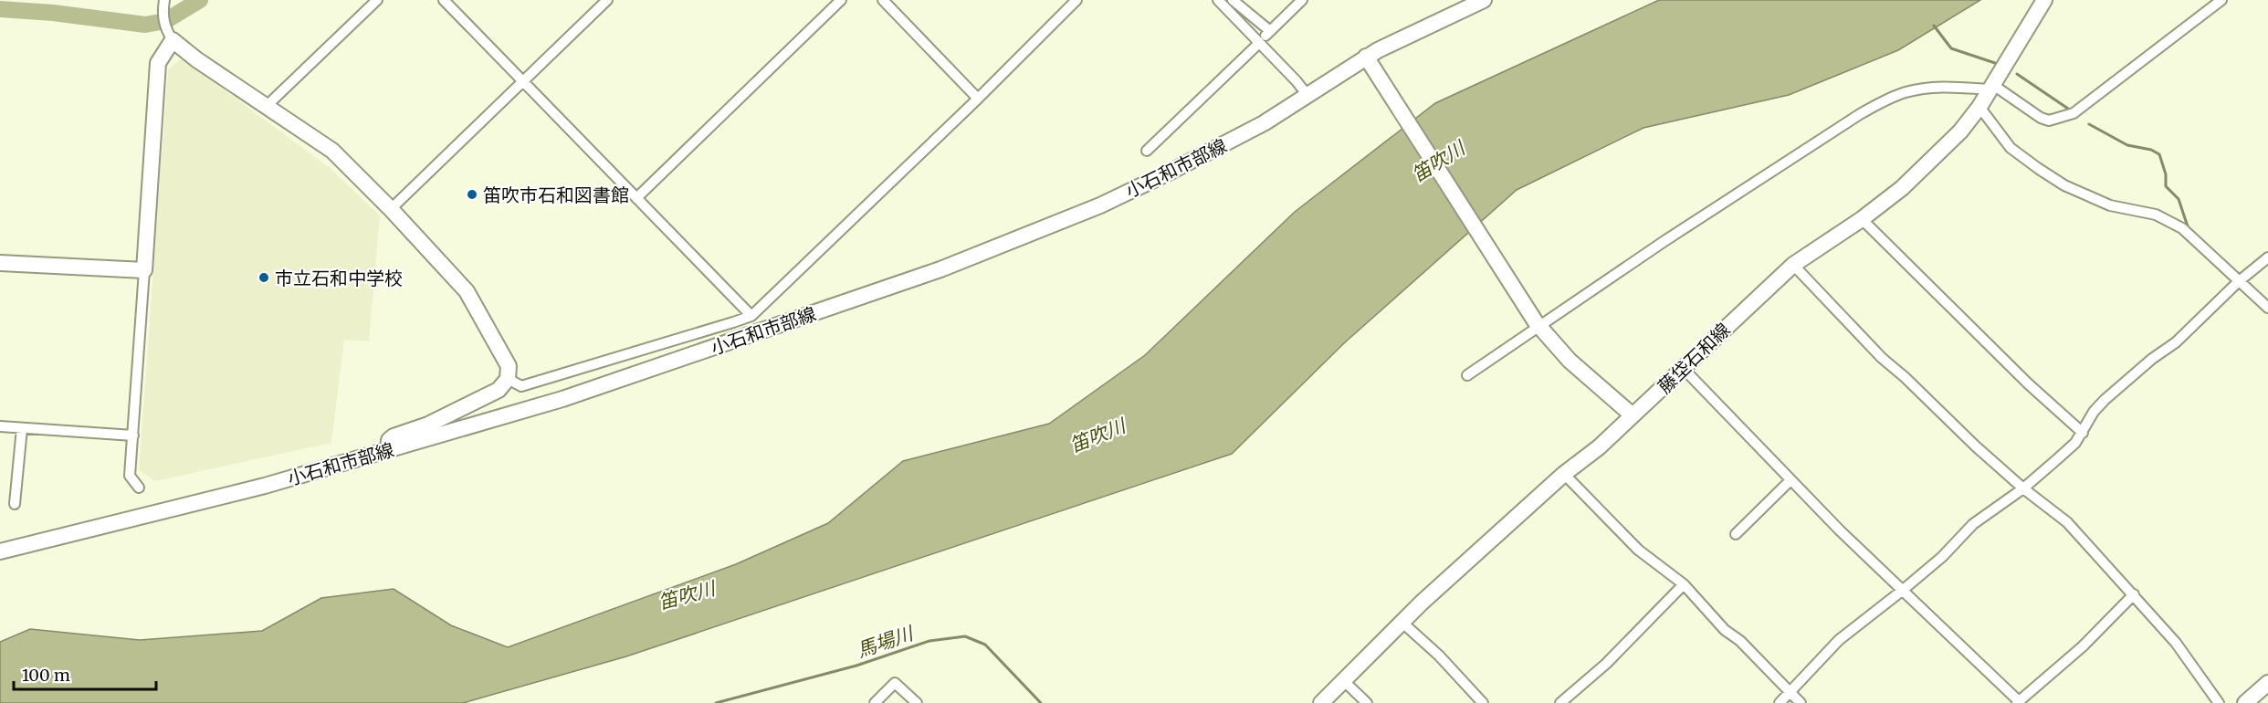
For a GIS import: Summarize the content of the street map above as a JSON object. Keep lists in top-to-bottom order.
{
  "streets": {
    "main road": ["小石和市部線", "藤垈石和線"]
  },
  "water": ["笛吹川", "馬場川"],
  "places": ["笛吹市石和図書館", "市立石和中学校"],
  "scale_bar": "100 m"
}
